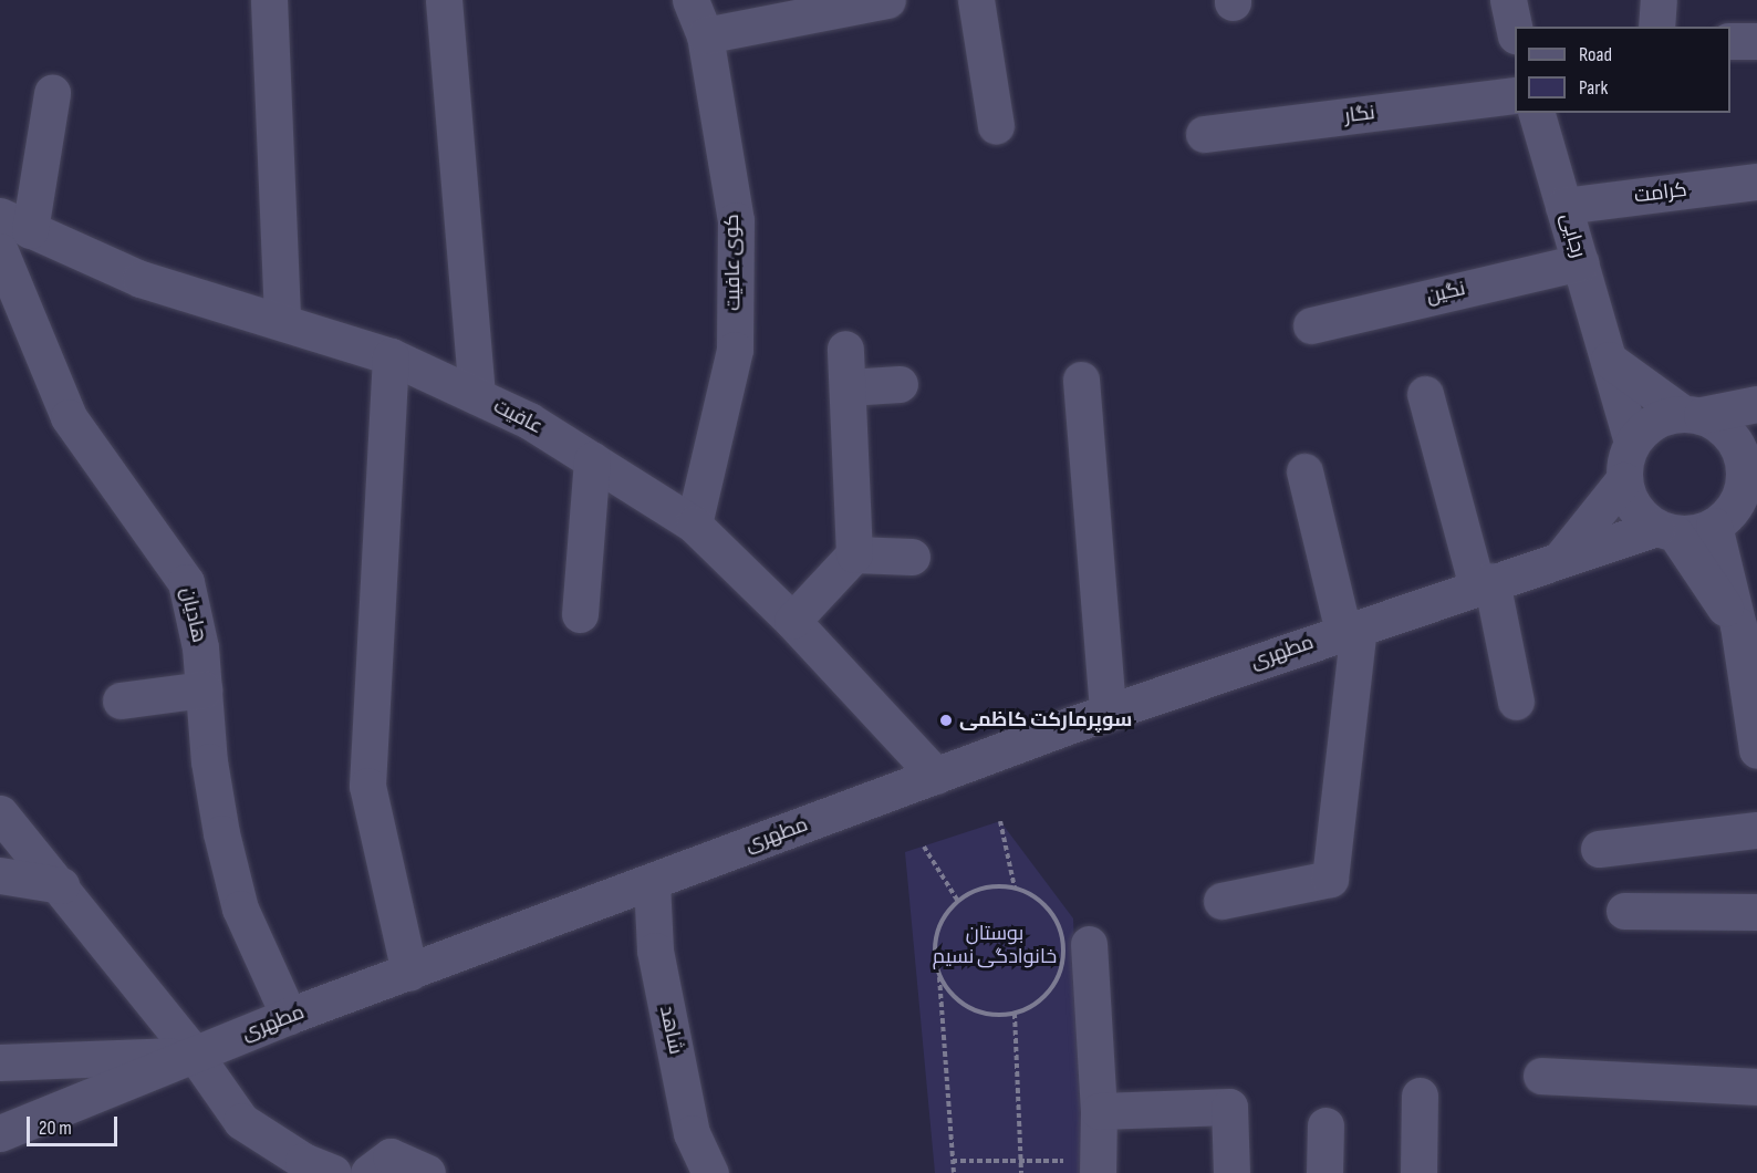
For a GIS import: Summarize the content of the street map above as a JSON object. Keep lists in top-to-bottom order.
{
  "streets": {
    "street": [
      "نگار",
      "کرامت",
      "رجایی",
      "کوی عافیت",
      "نگین",
      "عافیت",
      "هادیان",
      "مطهری",
      "شاهد"
    ]
  },
  "crossings": [
    ["کرامت", "رجایی"],
    ["رجایی", "نگین"],
    ["رجایی", "مطهری"],
    ["کوی عافیت", "عافیت"],
    ["عافیت", "مطهری"],
    ["هادیان", "مطهری"],
    ["مطهری", "شاهد"]
  ],
  "parks": ["بوستان خانوادگی نسیم"],
  "places": ["سوپرمارکت کاظمی"],
  "legend": ["Road", "Park"],
  "scale_bar": "20 m"
}
